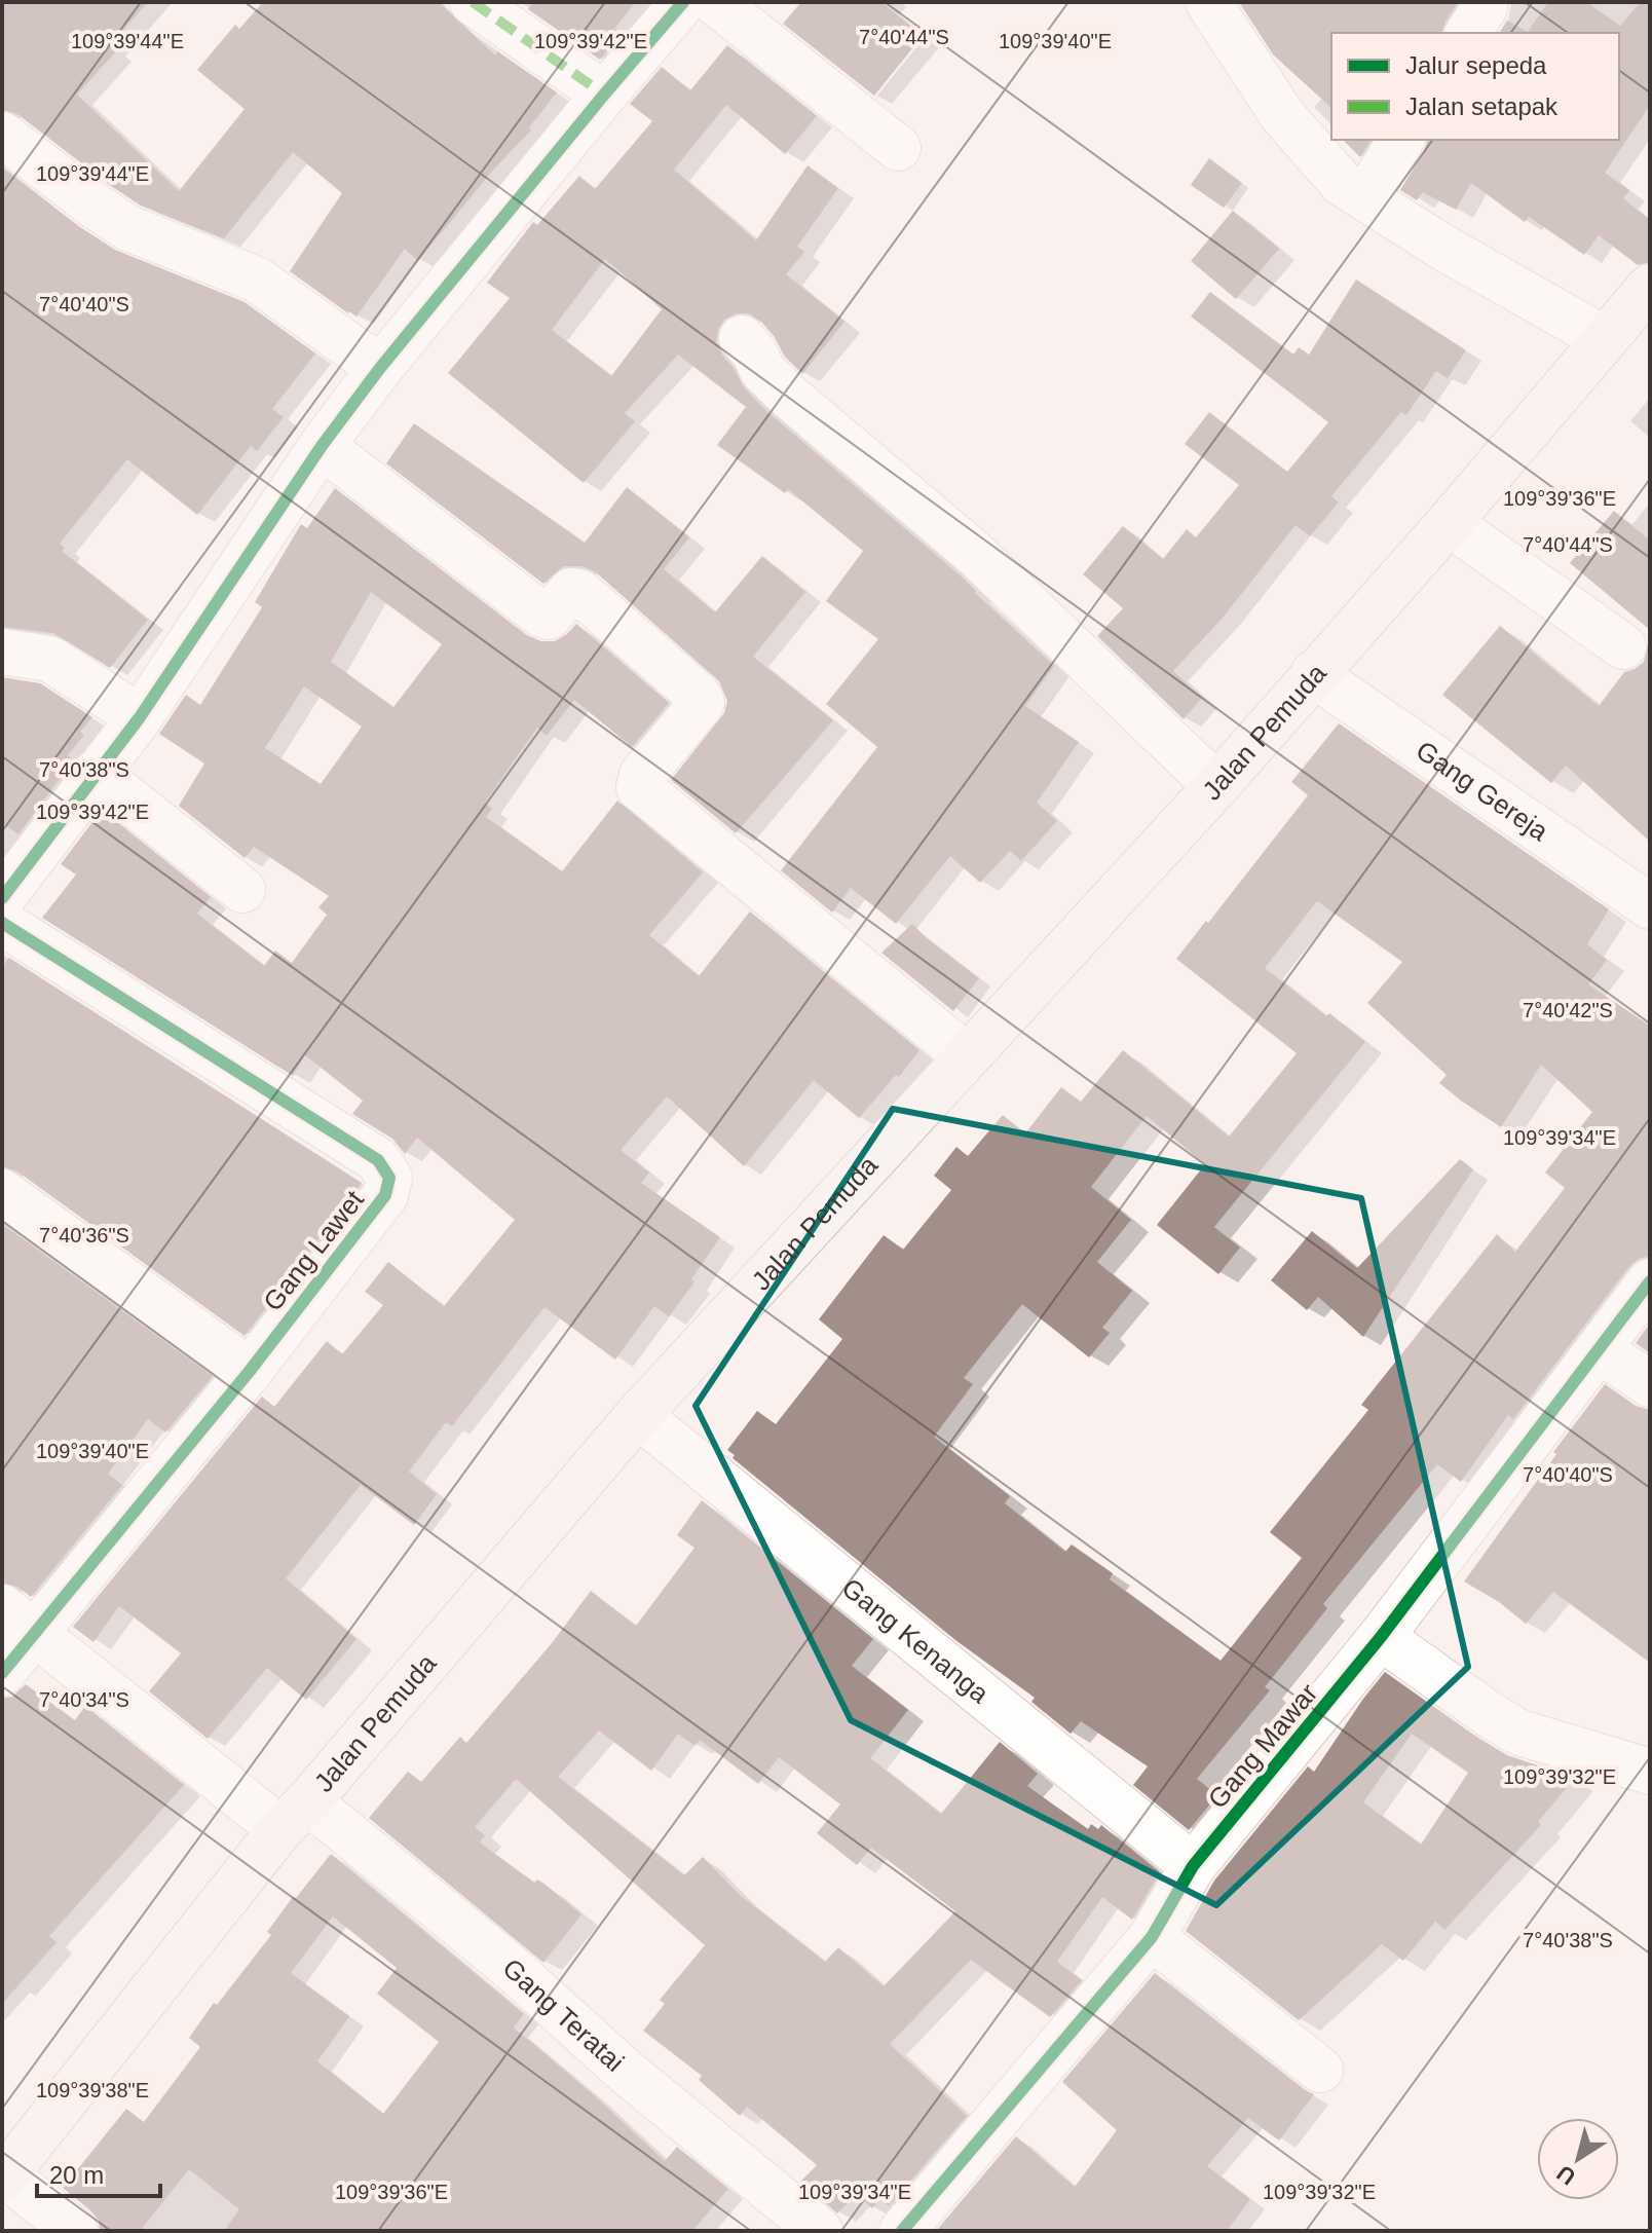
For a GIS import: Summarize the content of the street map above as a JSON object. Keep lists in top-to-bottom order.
{
  "streets": {
    "main road": ["Jalan Pemuda"],
    "street": [
      "Gang Gereja",
      "Gang Lawet",
      "Gang Kenanga",
      "Gang Mawar",
      "Gang Teratai"
    ]
  },
  "crossings": [
    ["Jalan Pemuda", "Gang Gereja"],
    ["Jalan Pemuda", "Gang Kenanga"],
    ["Jalan Pemuda", "Gang Teratai"],
    ["Gang Lawet", "Gang Teratai"],
    ["Gang Kenanga", "Gang Mawar"]
  ],
  "legend": ["Jalur sepeda", "Jalan setapak"],
  "scale_bar": "20 m",
  "north": "bottom left",
  "coordinates": [
    "7°40'44\"S",
    "109°39'44\"E",
    "109°39'40\"E",
    "109°39'42\"E",
    "7°40'40\"S",
    "109°39'36\"E",
    "7°40'38\"S",
    "7°40'42\"S",
    "109°39'34\"E",
    "7°40'36\"S",
    "7°40'34\"S",
    "109°39'32\"E",
    "109°39'38\"E"
  ]
}
